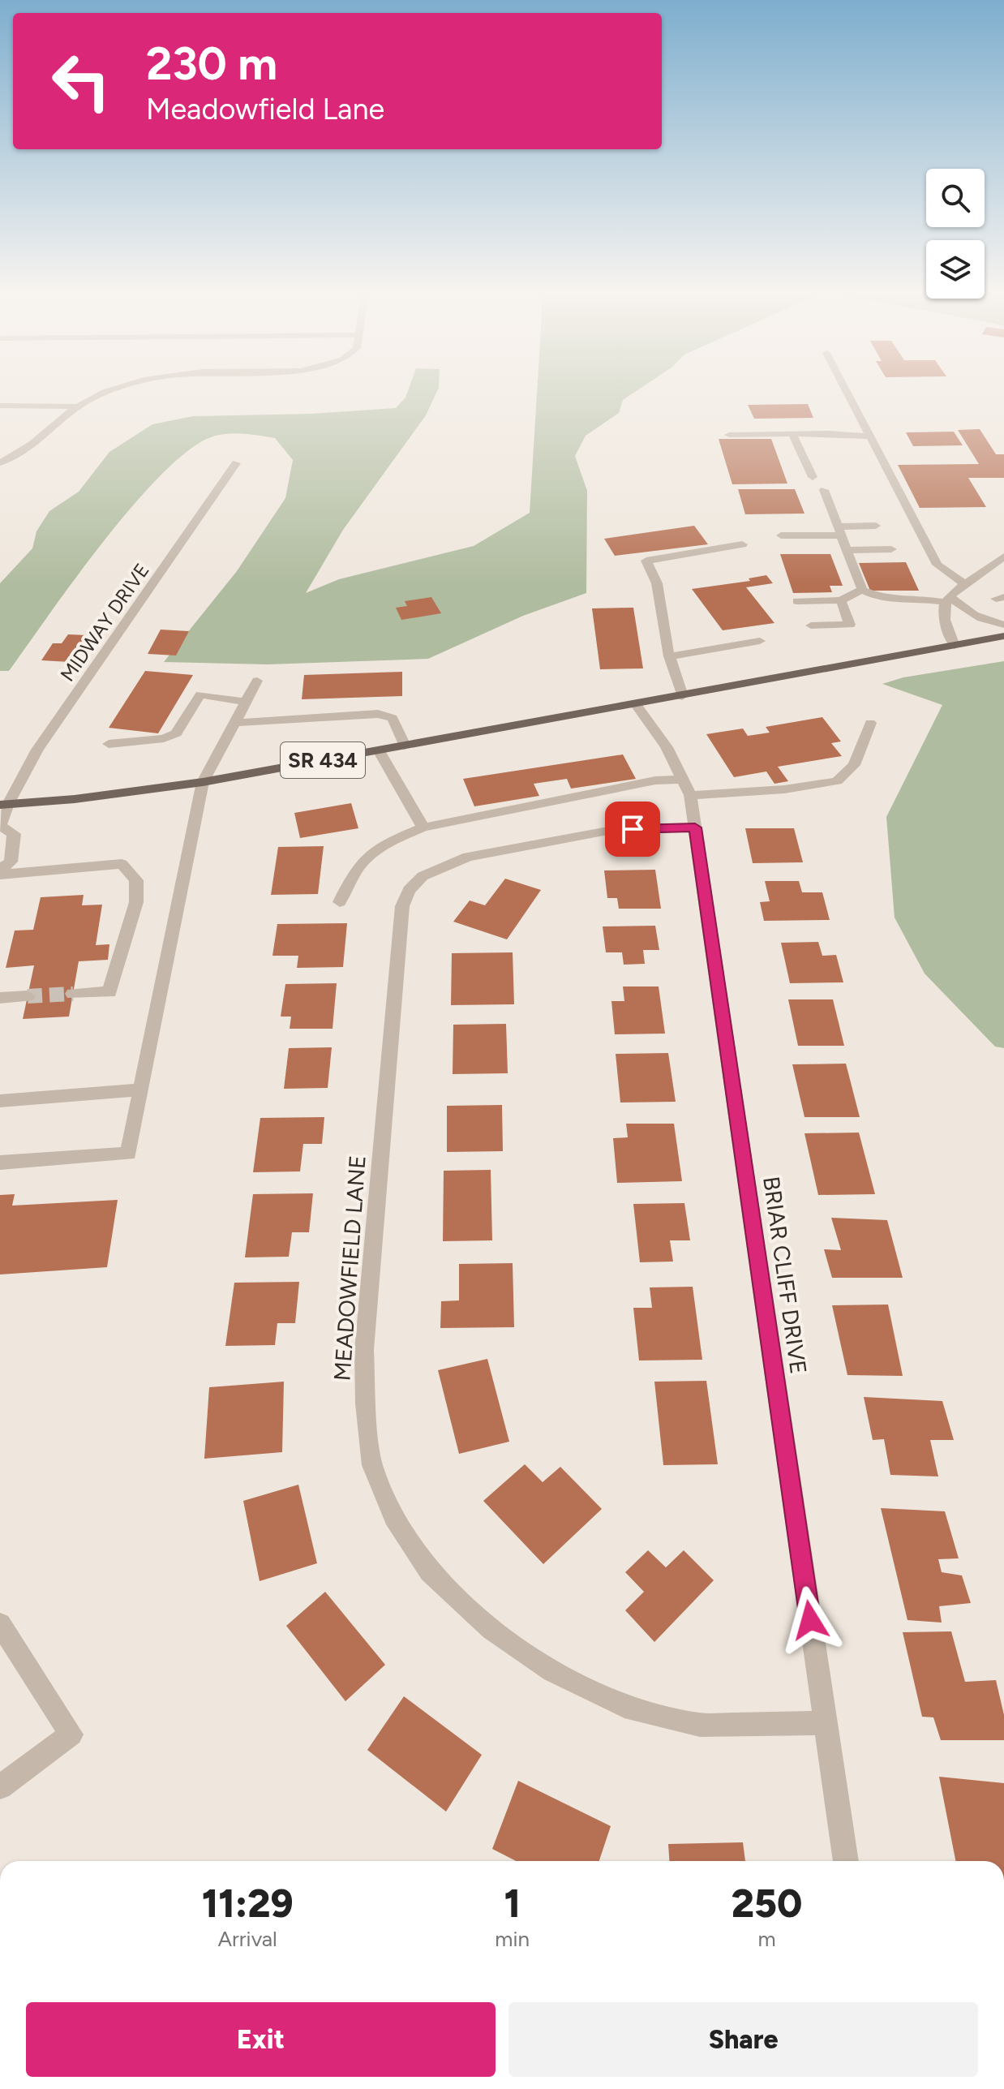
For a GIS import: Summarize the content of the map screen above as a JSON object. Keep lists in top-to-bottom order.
{
  "streets": {
    "main road": ["SR 434"],
    "street": ["MIDWAY DRIVE", "MEADOWFIELD LANE", "BRIAR CLIFF DRIVE"]
  },
  "crossings": [
    ["MIDWAY DRIVE", "SR 434"],
    ["SR 434", "BRIAR CLIFF DRIVE"],
    ["MEADOWFIELD LANE", "BRIAR CLIFF DRIVE"]
  ],
  "page": {
    "turn": ["230 m", "Meadowfield Lane"],
    "eta": [
      "11:29",
      "Arrival",
      "1",
      "min",
      "250",
      "m"
    ],
    "buttons": ["Exit", "Share"]
  }
}
